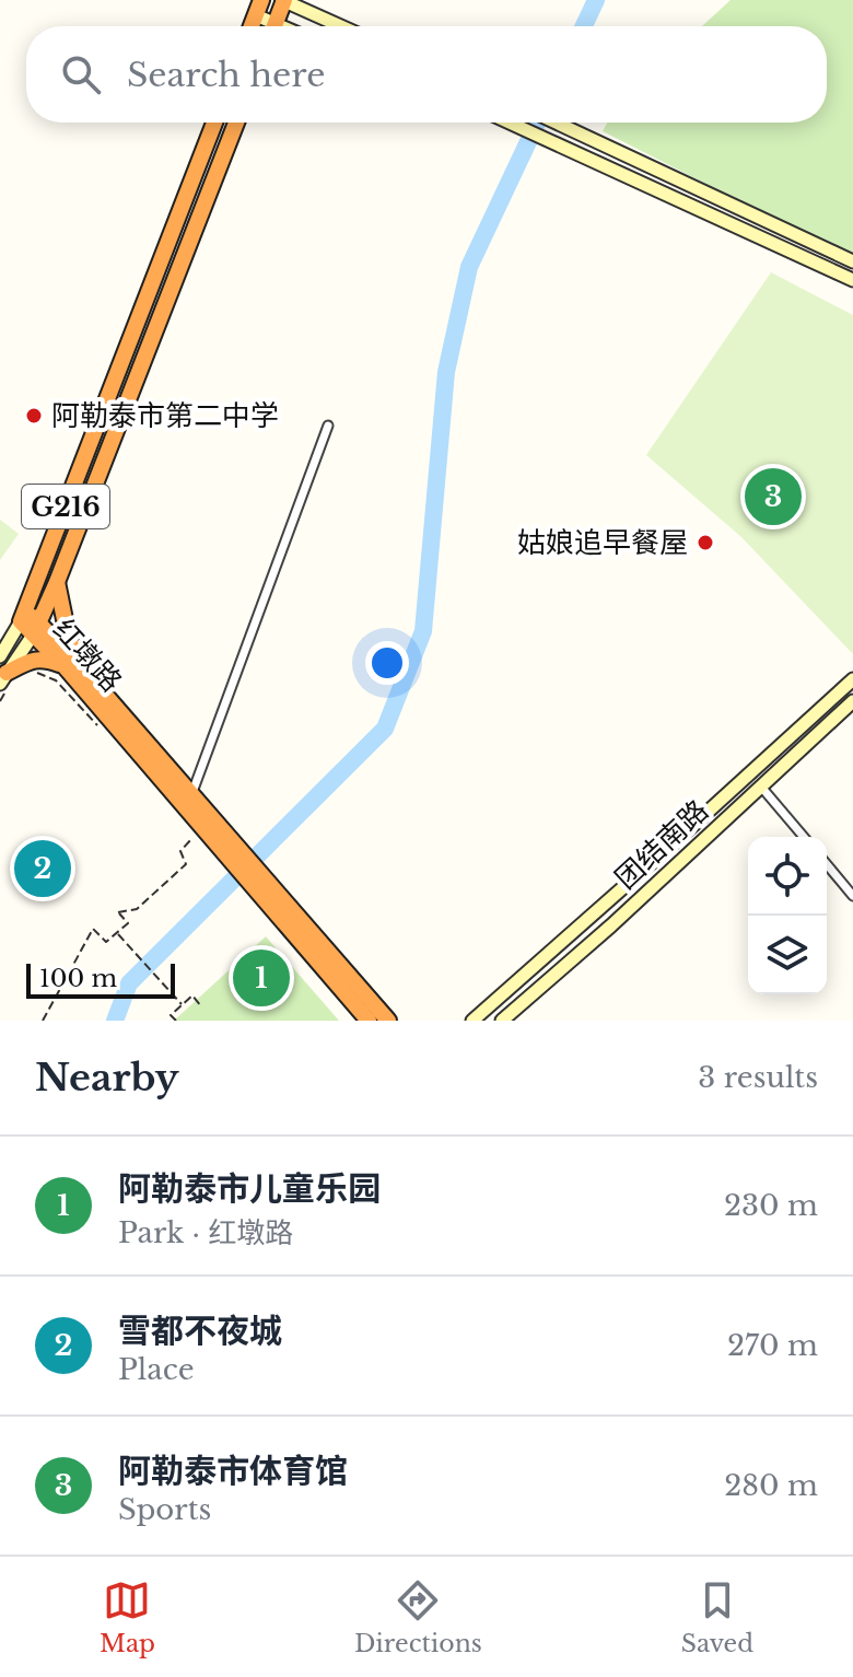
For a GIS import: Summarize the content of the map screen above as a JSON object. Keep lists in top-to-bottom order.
{
  "streets": {
    "highway": ["G216", "红墩路"],
    "main road": ["团结南路"]
  },
  "crossings": [
    ["G216", "红墩路"]
  ],
  "places": ["阿勒泰市第二中学", "姑娘追早餐屋"],
  "scale_bar": "100 m",
  "page": {
    "search": "Search here",
    "pins": ["3", "2", "1"],
    "scale": "100 m",
    "heading": ["Nearby", "3 results"],
    "list": [
      {
        "mark": "1",
        "name": "阿勒泰市儿童乐园",
        "note": "Park · 红墩路",
        "value": "230 m"
      },
      {
        "mark": "2",
        "name": "雪都不夜城",
        "note": "Place",
        "value": "270 m"
      },
      {
        "mark": "3",
        "name": "阿勒泰市体育馆",
        "note": "Sports",
        "value": "280 m"
      }
    ],
    "nav": ["Map", "Directions", "Saved"]
  }
}
